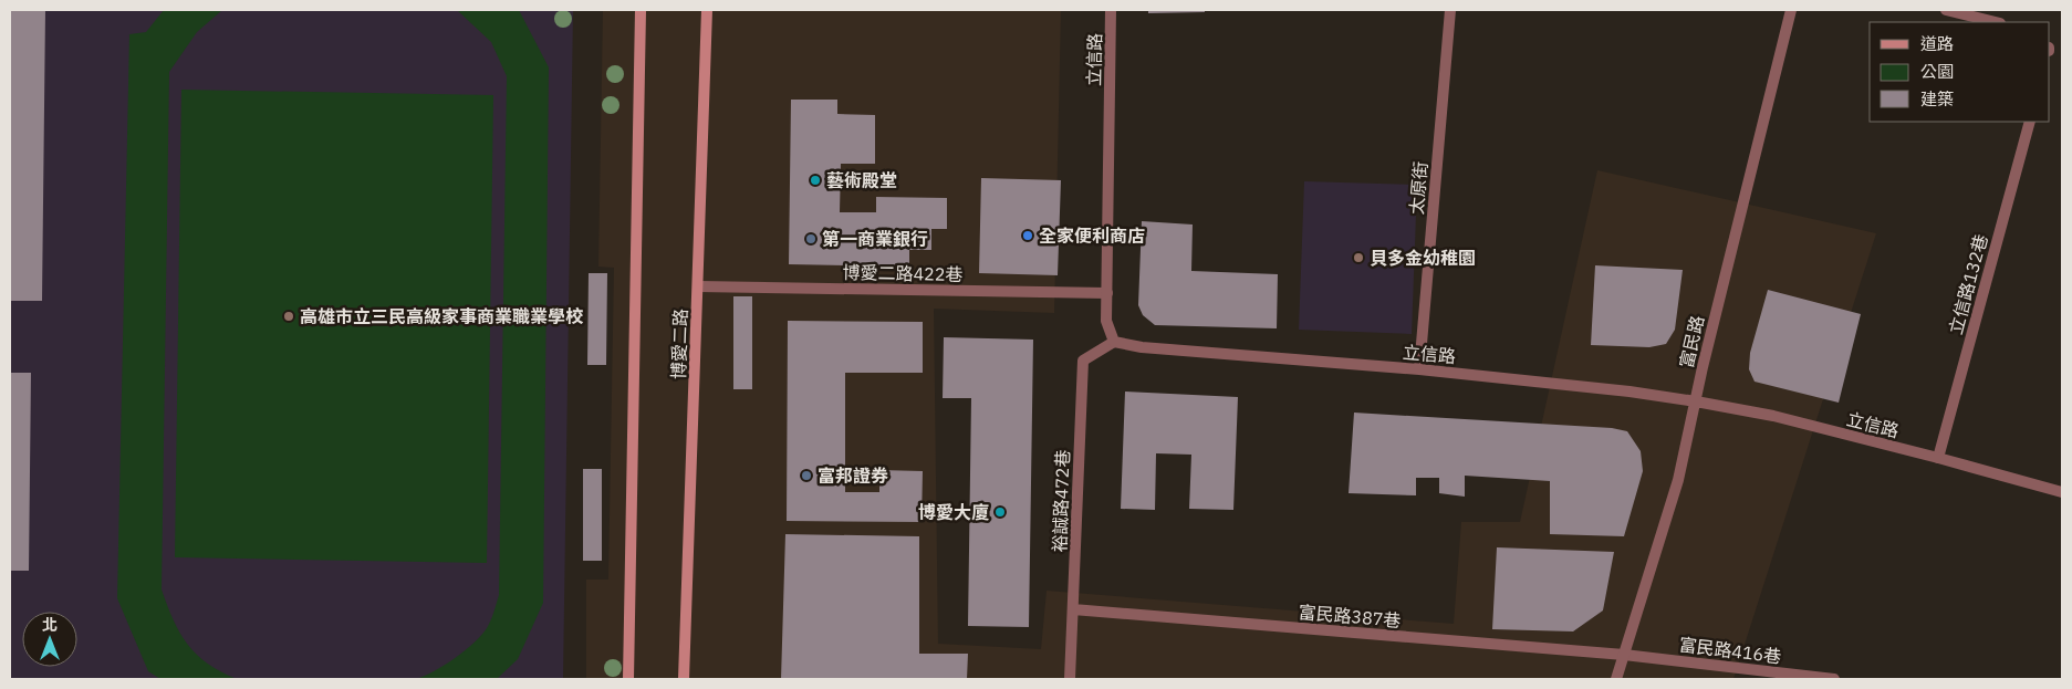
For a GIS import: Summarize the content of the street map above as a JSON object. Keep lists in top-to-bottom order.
{
  "streets": {
    "main road": ["博愛二路"],
    "street": [
      "立信路",
      "太原街",
      "博愛二路422巷",
      "立信路132巷",
      "富民路",
      "裕誠路472巷",
      "富民路387巷",
      "富民路416巷"
    ]
  },
  "crossings": [
    ["立信路", "太原街"],
    ["立信路", "博愛二路422巷"],
    ["立信路", "立信路132巷"],
    ["立信路", "富民路"],
    ["立信路", "裕誠路472巷"],
    ["博愛二路422巷", "博愛二路"],
    ["富民路", "富民路387巷"],
    ["富民路", "富民路416巷"],
    ["裕誠路472巷", "富民路387巷"],
    ["富民路387巷", "富民路416巷"]
  ],
  "places": [
    "藝術殿堂",
    "全家便利商店",
    "第一商業銀行",
    "貝多金幼稚園",
    "高雄市立三民高級家事商業職業學校",
    "富邦證券",
    "博愛大廈"
  ],
  "legend": ["道路", "公園", "建築"],
  "north": "top"
}
